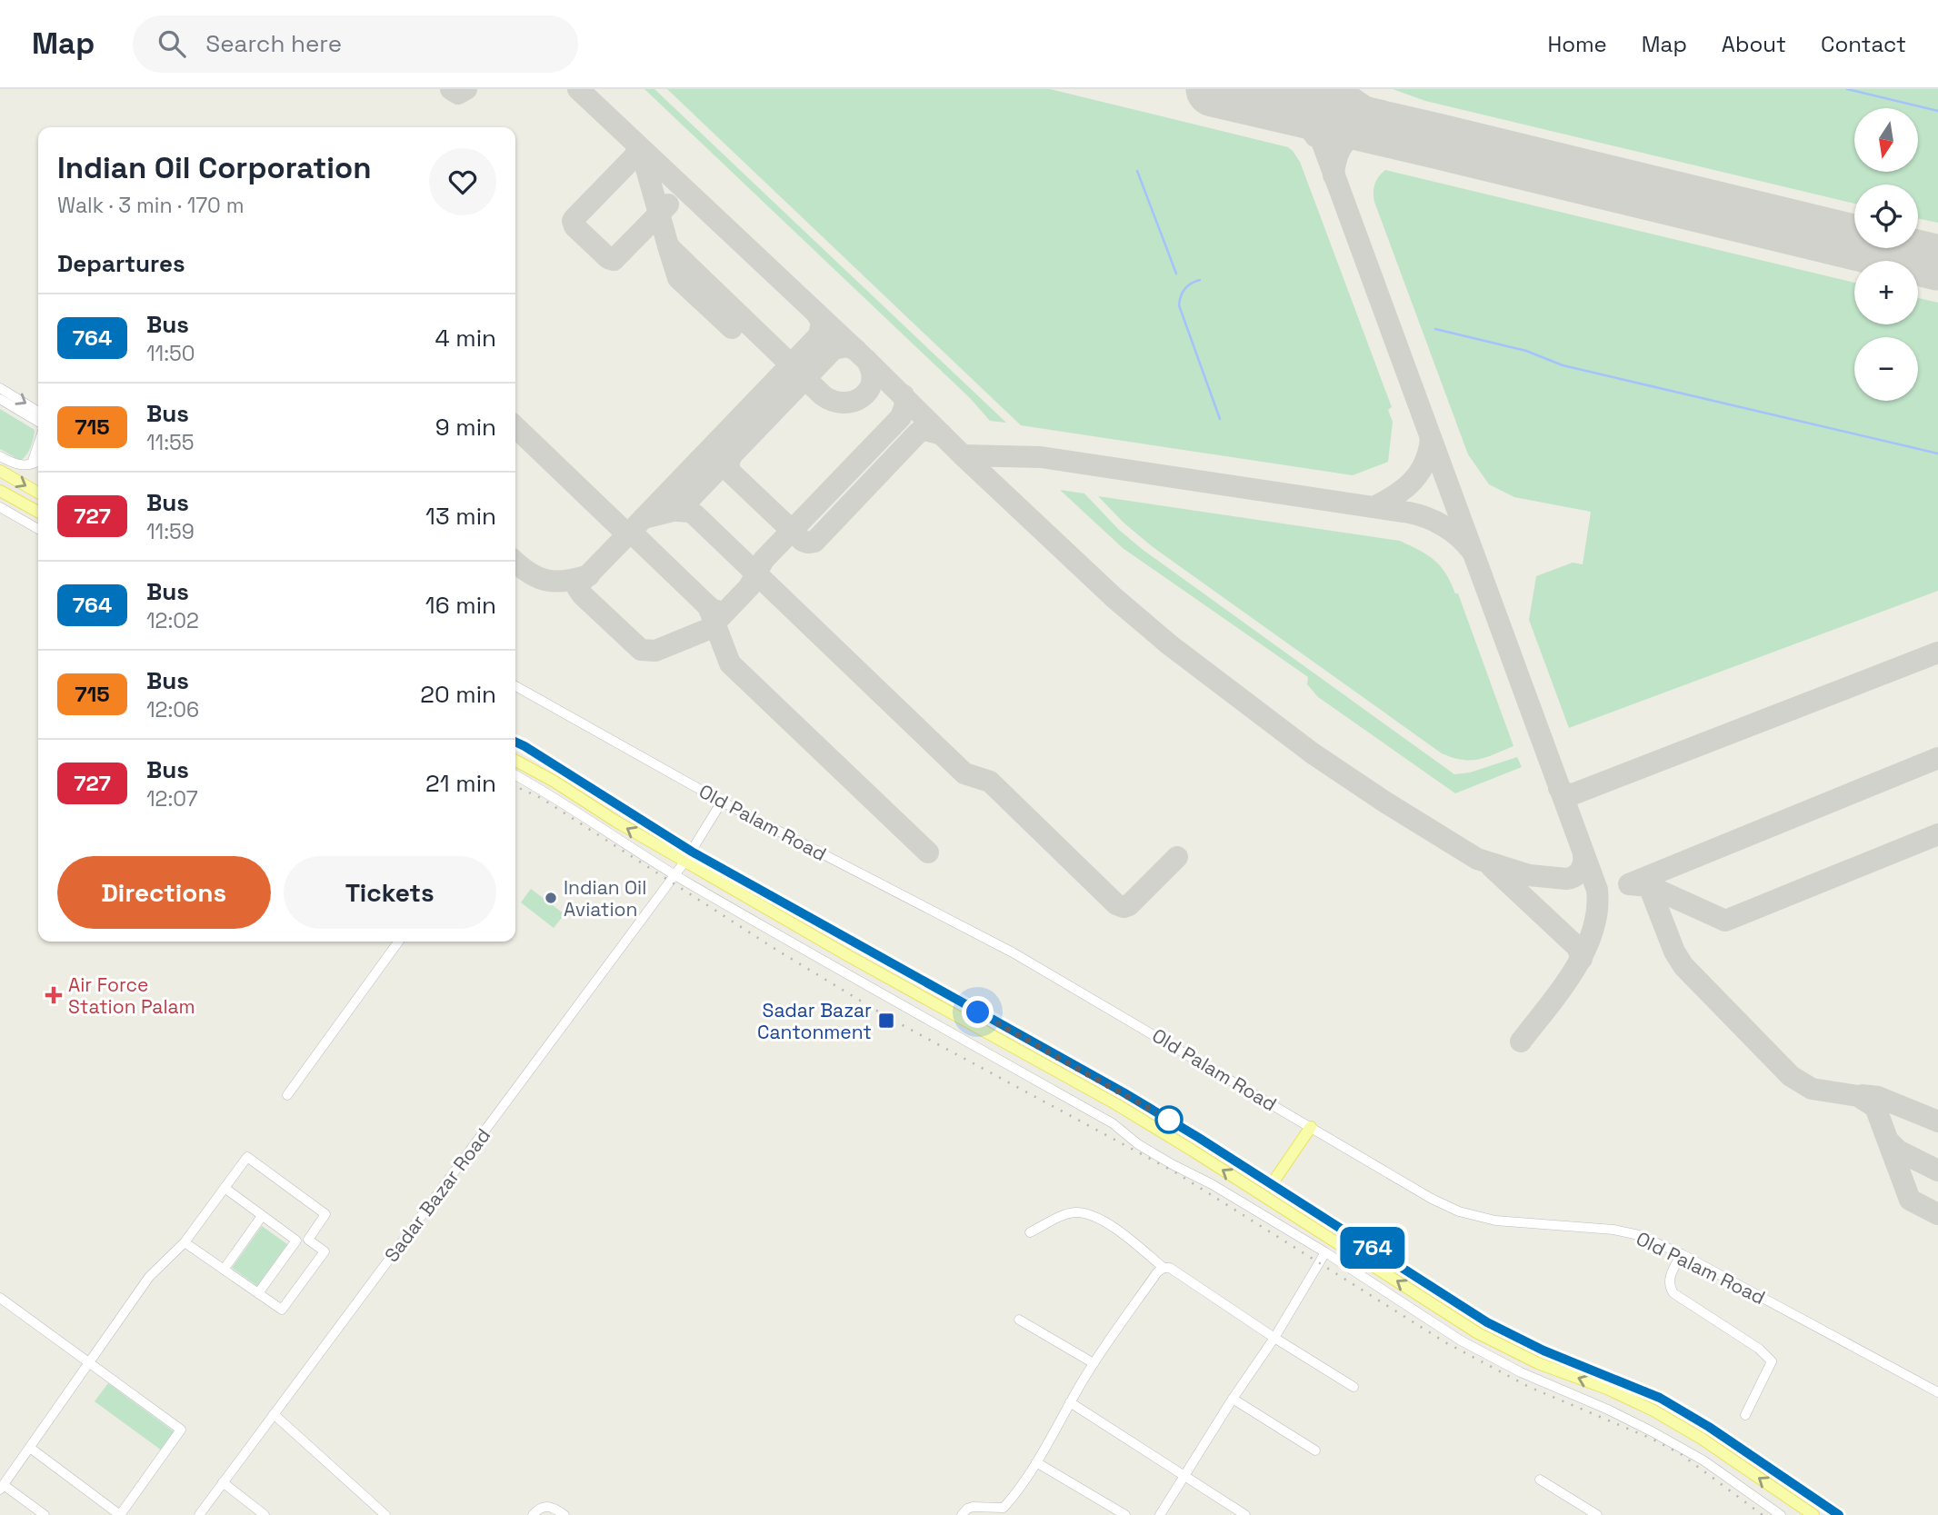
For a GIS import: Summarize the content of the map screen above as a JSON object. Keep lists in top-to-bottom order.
{
  "streets": {
    "street": ["Old Palam Road", "Sadar Bazar Road"]
  },
  "crossings": [
    ["Old Palam Road", "Sadar Bazar Road"]
  ],
  "places": {
    "other": ["Indian Oil Aviation"],
    "health": ["Air Force Station Palam"],
    "transit": ["Sadar Bazar Cantonment"]
  },
  "lines": ["bus line 764"],
  "north": "bottom",
  "page": {
    "header": "Map",
    "search": "Search here",
    "nav": [
      "Home",
      "Map",
      "About",
      "Contact"
    ],
    "on_map": "764",
    "map_buttons": ["+", "−"],
    "heading": [
      ["Indian Oil Corporation", "Walk · 3 min · 170 m"],
      "Departures"
    ],
    "list": [
      {
        "mark": "764",
        "name": "Bus",
        "note": "11:50",
        "value": "4 min"
      },
      {
        "mark": "715",
        "name": "Bus",
        "note": "11:55",
        "value": "9 min"
      },
      {
        "mark": "727",
        "name": "Bus",
        "note": "11:59",
        "value": "13 min"
      },
      {
        "mark": "764",
        "name": "Bus",
        "note": "12:02",
        "value": "16 min"
      },
      {
        "mark": "715",
        "name": "Bus",
        "note": "12:06",
        "value": "20 min"
      },
      {
        "mark": "727",
        "name": "Bus",
        "note": "12:07",
        "value": "21 min"
      }
    ],
    "buttons": ["Directions", "Tickets"]
  }
}
